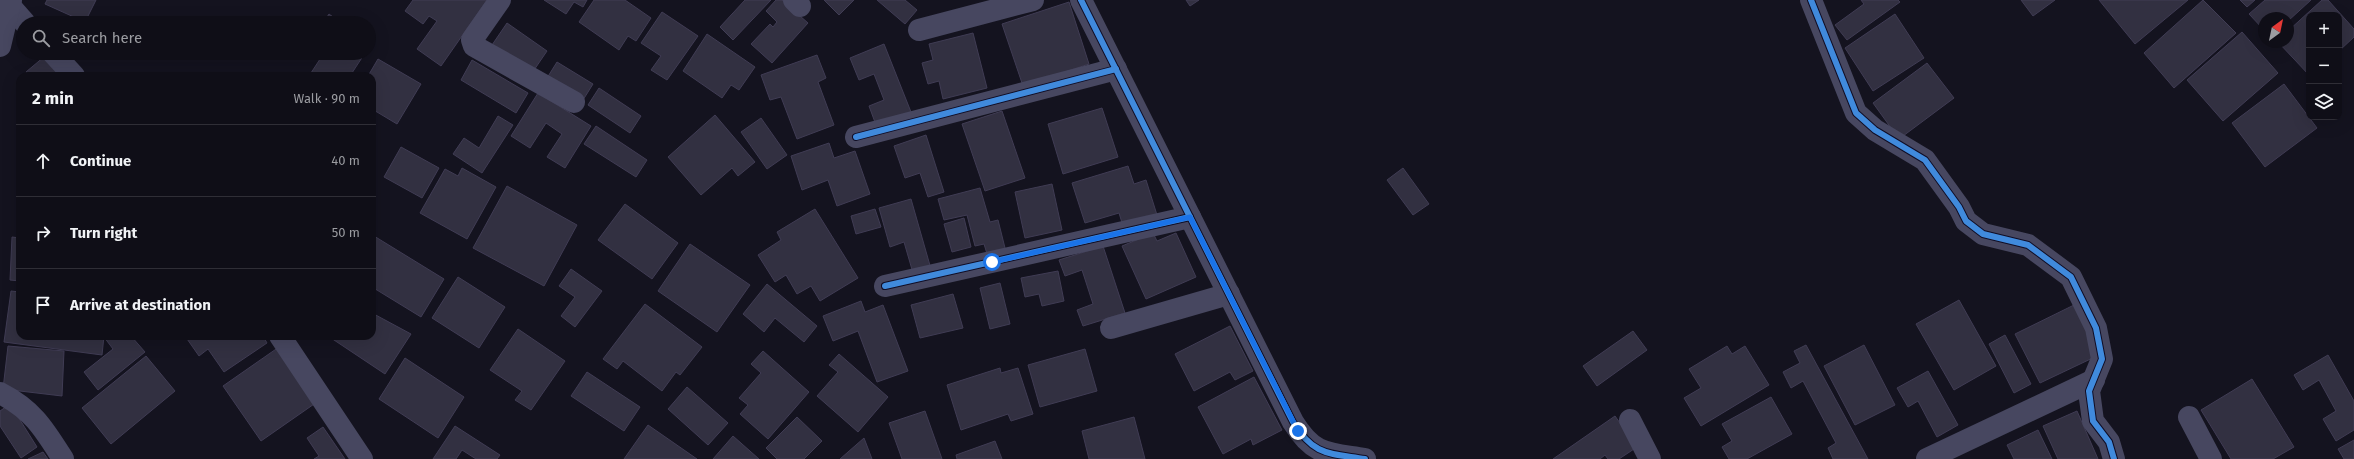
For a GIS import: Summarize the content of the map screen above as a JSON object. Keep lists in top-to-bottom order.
{
  "north": "top right",
  "page": {
    "map_buttons": ["+", "−"],
    "search": "Search here",
    "heading": ["2 min", "Walk · 90 m"],
    "list": [
      ["Continue", "40 m"],
      ["Turn right", "50 m"],
      "Arrive at destination"
    ]
  }
}
